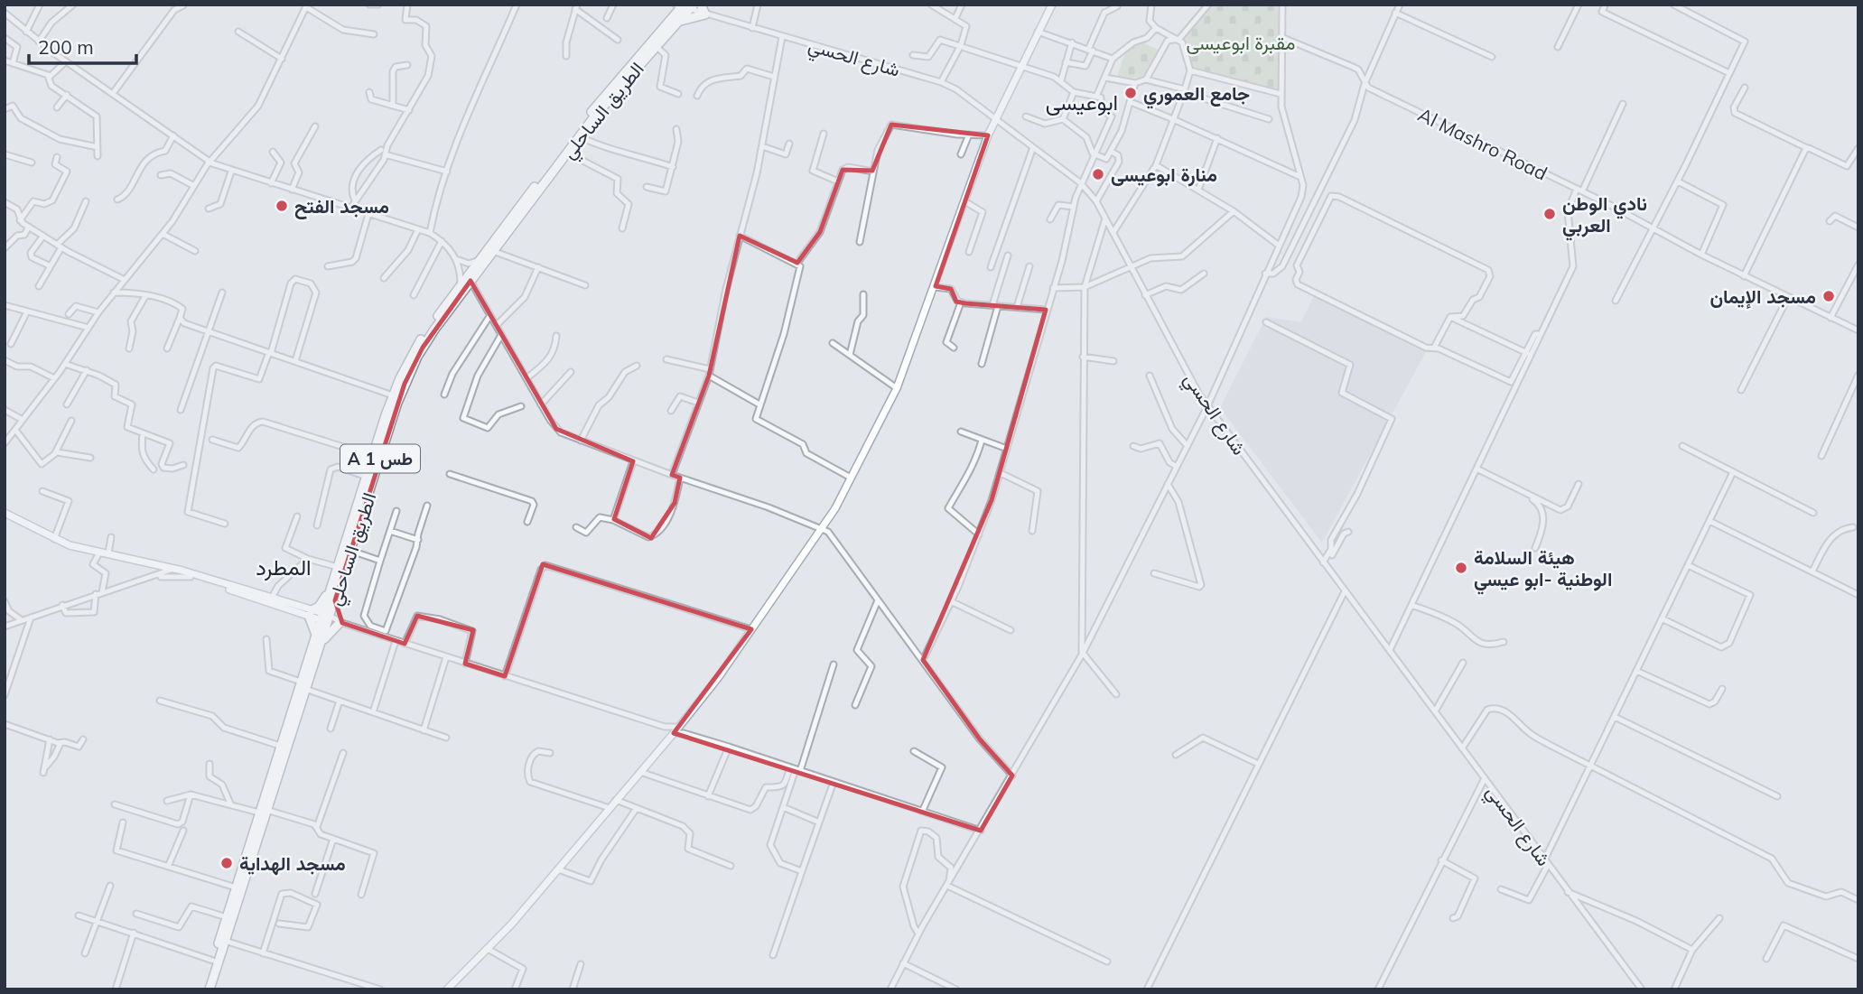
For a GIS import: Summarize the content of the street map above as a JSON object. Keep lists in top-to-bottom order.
{
  "streets": {
    "highway": ["الطريق الساحلي", "A 1 طس"],
    "street": ["شارع الحسي", "Al Mashro Road"]
  },
  "crossings": [
    ["شارع الحسي", "الطريق الساحلي"]
  ],
  "districts": ["ابوعيسى", "المطرد"],
  "parks": ["مقبرة ابوعيسى"],
  "places": [
    "جامع العموري",
    "منارة ابوعيسى",
    "مسجد الفتح",
    "نادي الوطن العربي",
    "مسجد الإيمان",
    "هيئة السلامة الوطنية -ابو عيسي",
    "مسجد الهداية"
  ],
  "scale_bar": "200 m"
}
